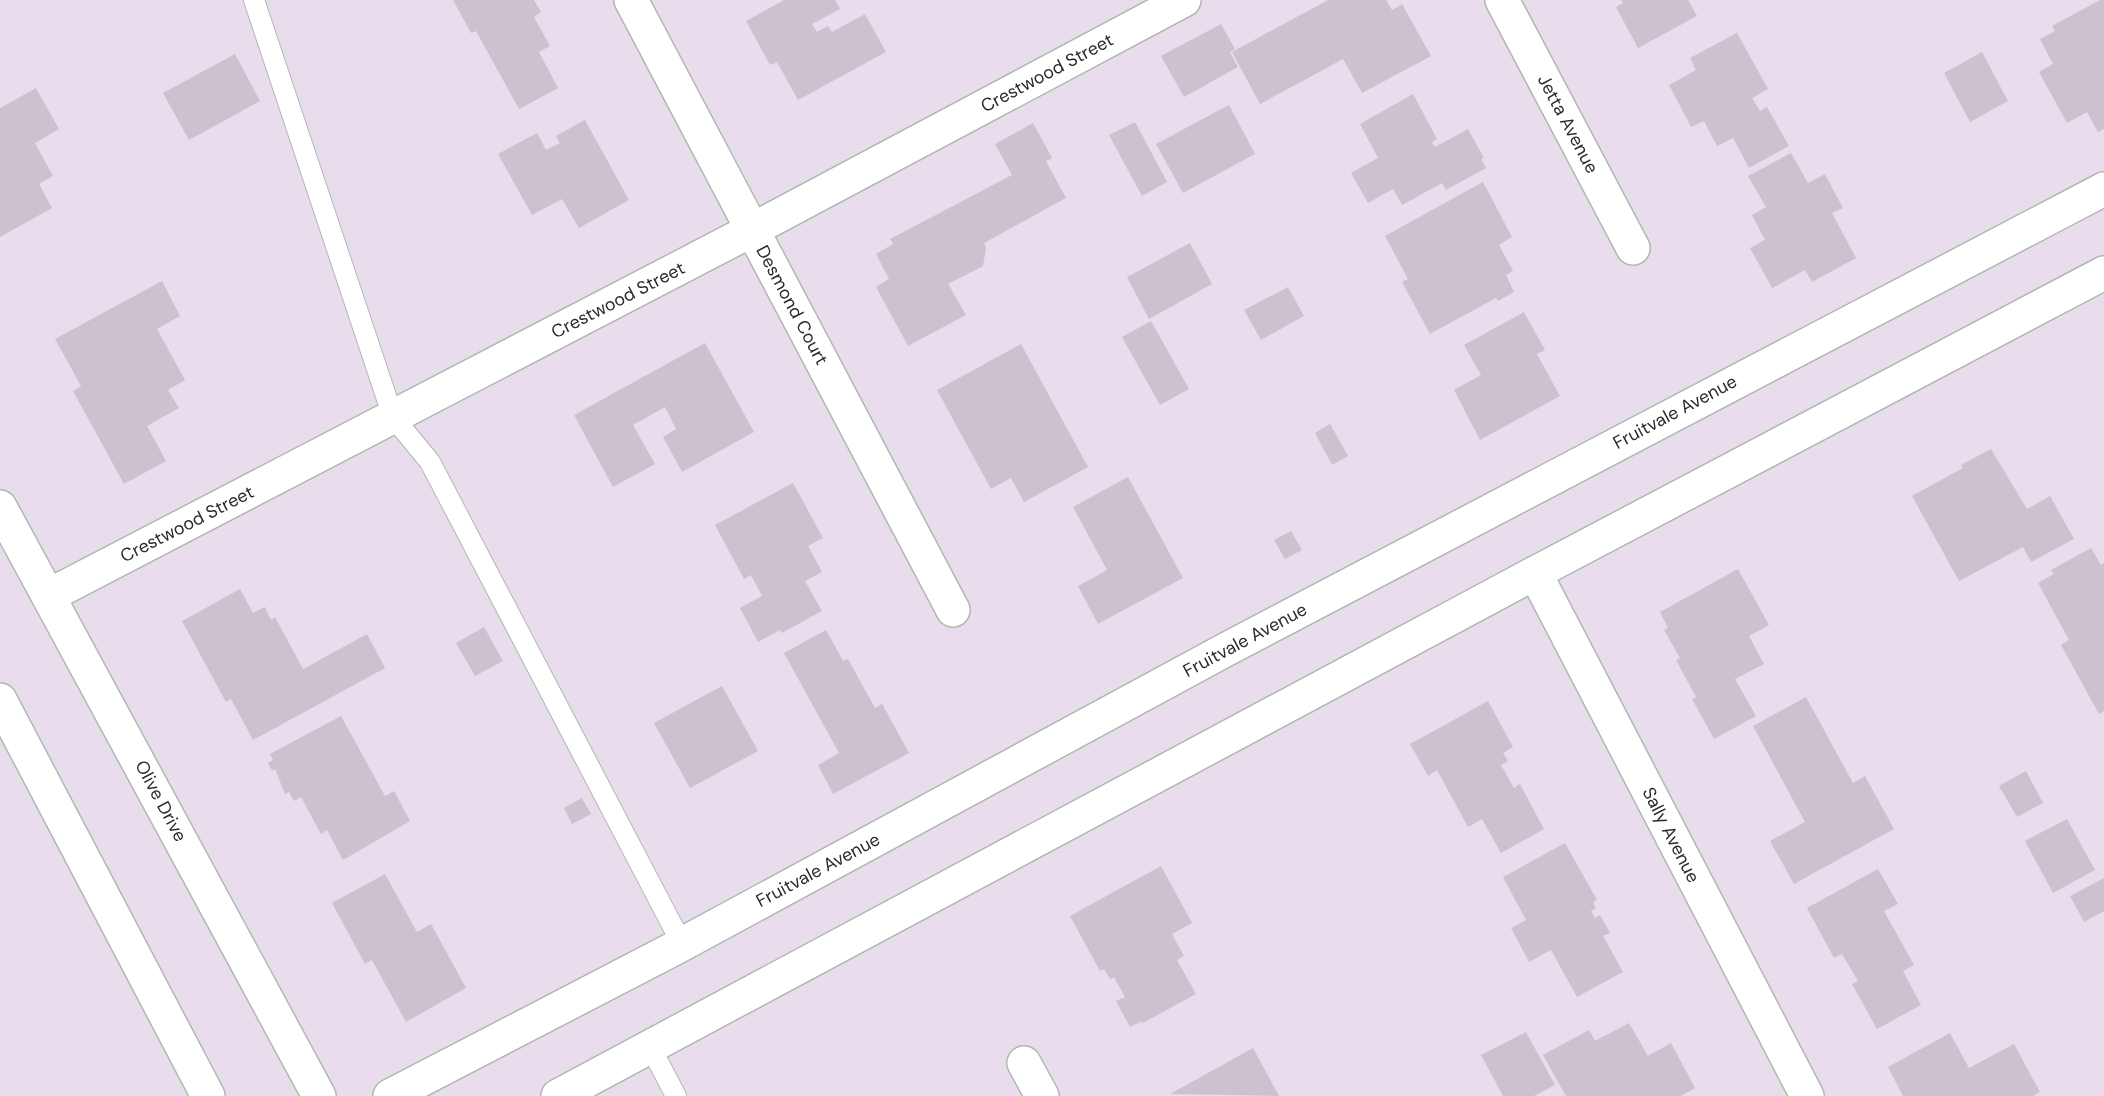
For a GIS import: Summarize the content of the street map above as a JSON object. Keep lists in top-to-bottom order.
{
  "streets": {
    "main road": [
      "Crestwood Street",
      "Jetta Avenue",
      "Desmond Court",
      "Fruitvale Avenue",
      "Olive Drive",
      "Sally Avenue"
    ]
  },
  "crossings": [
    ["Crestwood Street", "Desmond Court"],
    ["Crestwood Street", "Olive Drive"]
  ]
}
